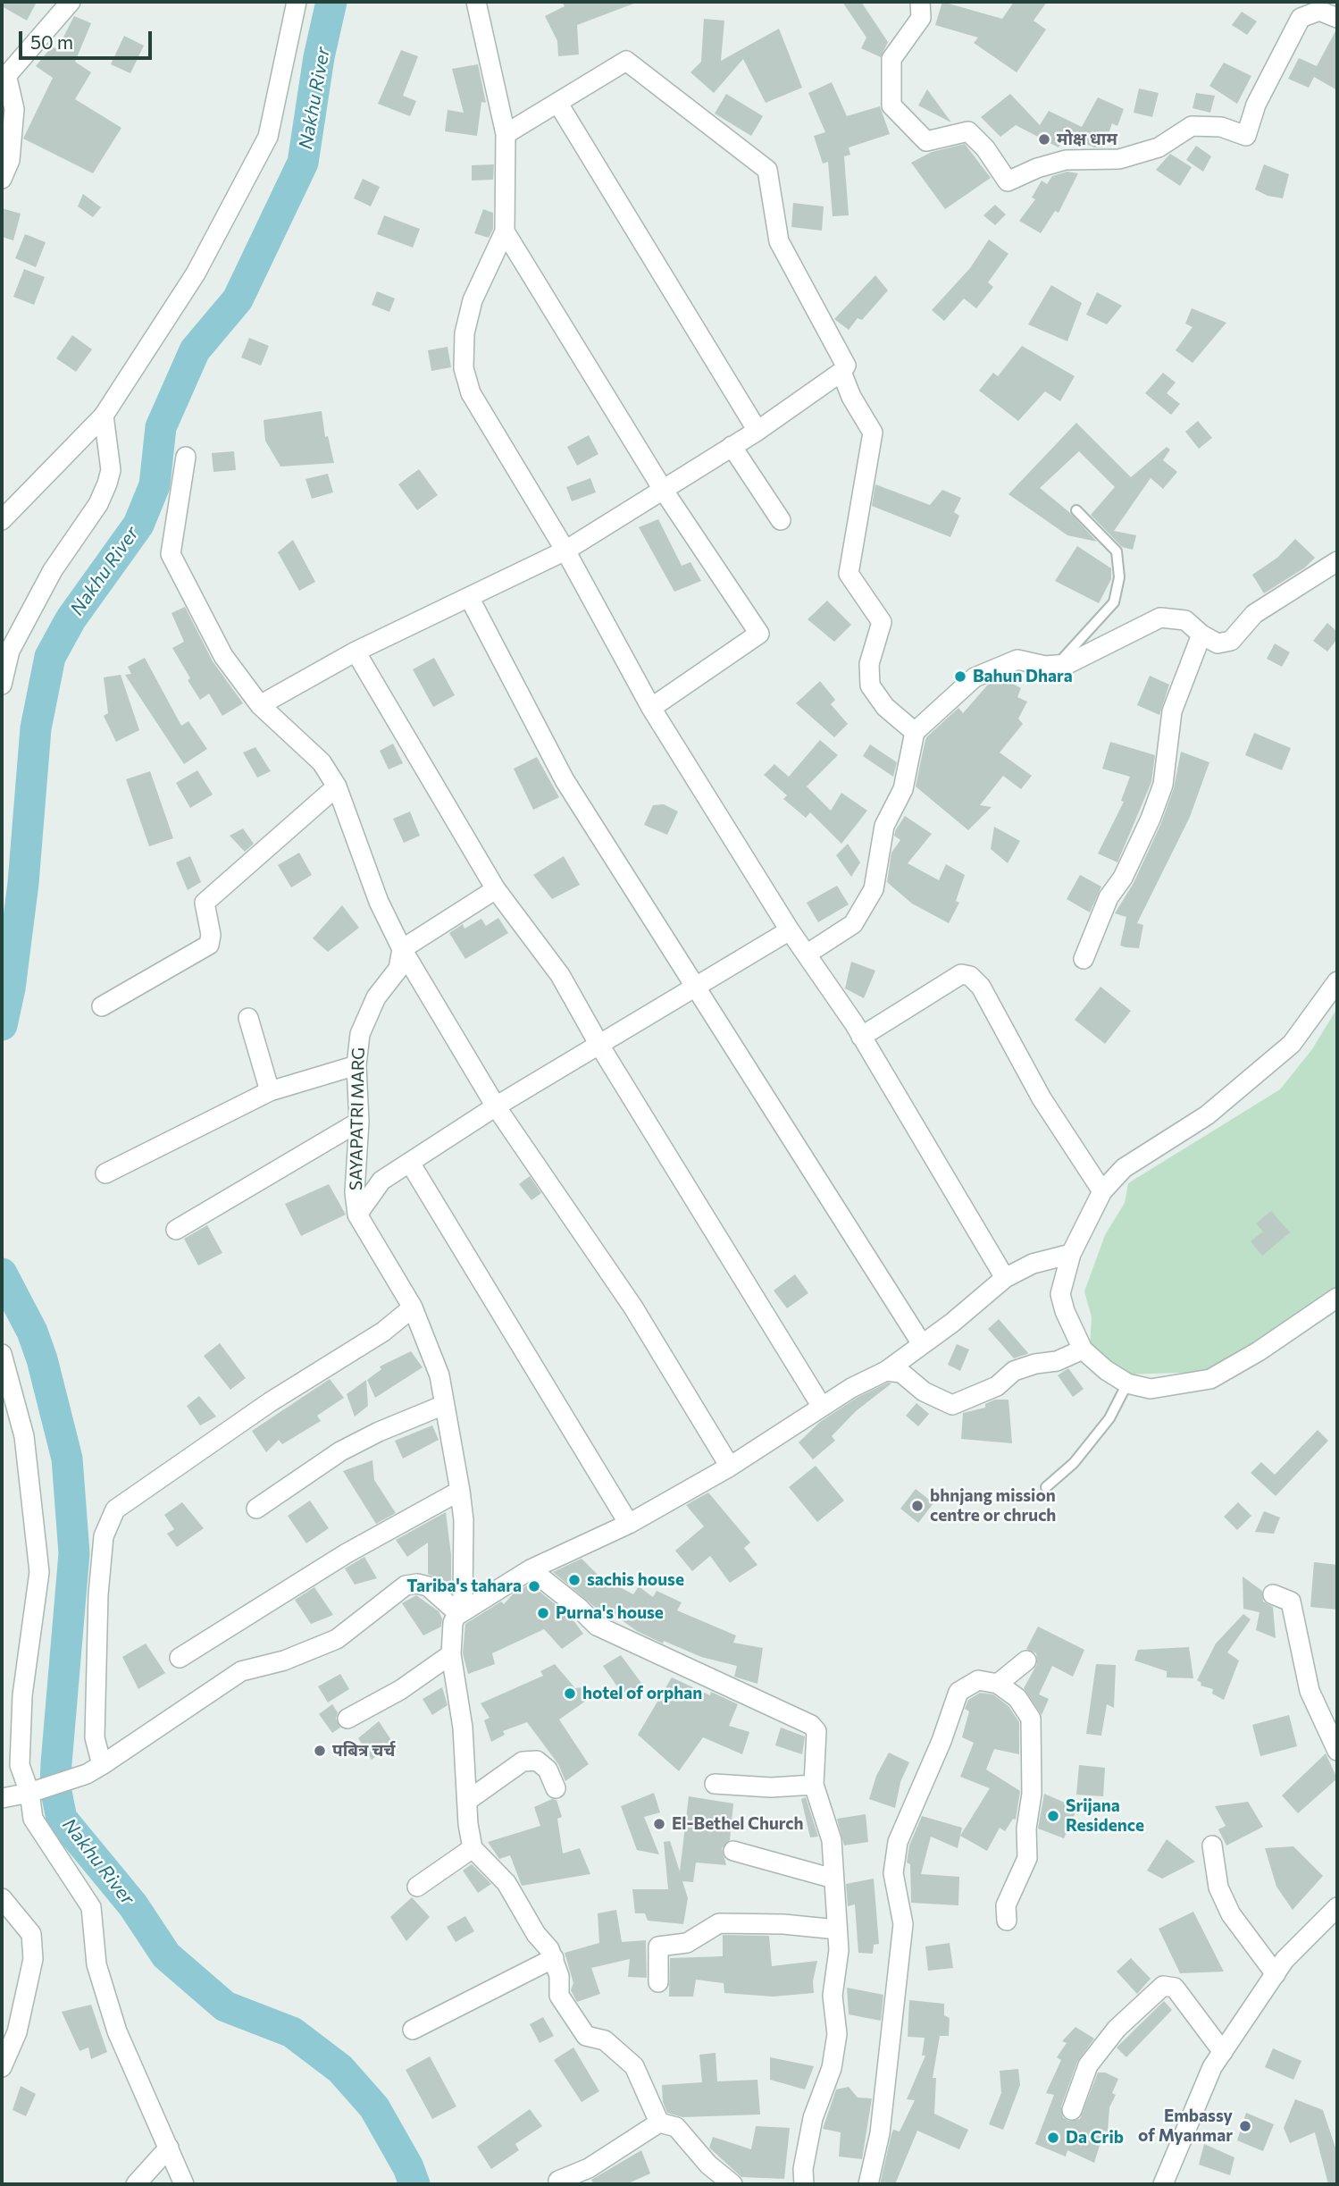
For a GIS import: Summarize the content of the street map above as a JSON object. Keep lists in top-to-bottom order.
{
  "streets": {
    "street": ["SAYAPATRI MARG"]
  },
  "water": ["Nakhu River"],
  "places": [
    "मोक्ष धाम",
    "Bahun Dhara",
    "bhnjang mission centre or chruch",
    "sachis house",
    "Tariba's tahara",
    "Purna's house",
    "hotel of orphan",
    "पबित्र चर्च",
    "Srijana Residence",
    "El-Bethel Church",
    "Embassy of Myanmar",
    "Da Crib"
  ],
  "scale_bar": "50 m"
}
